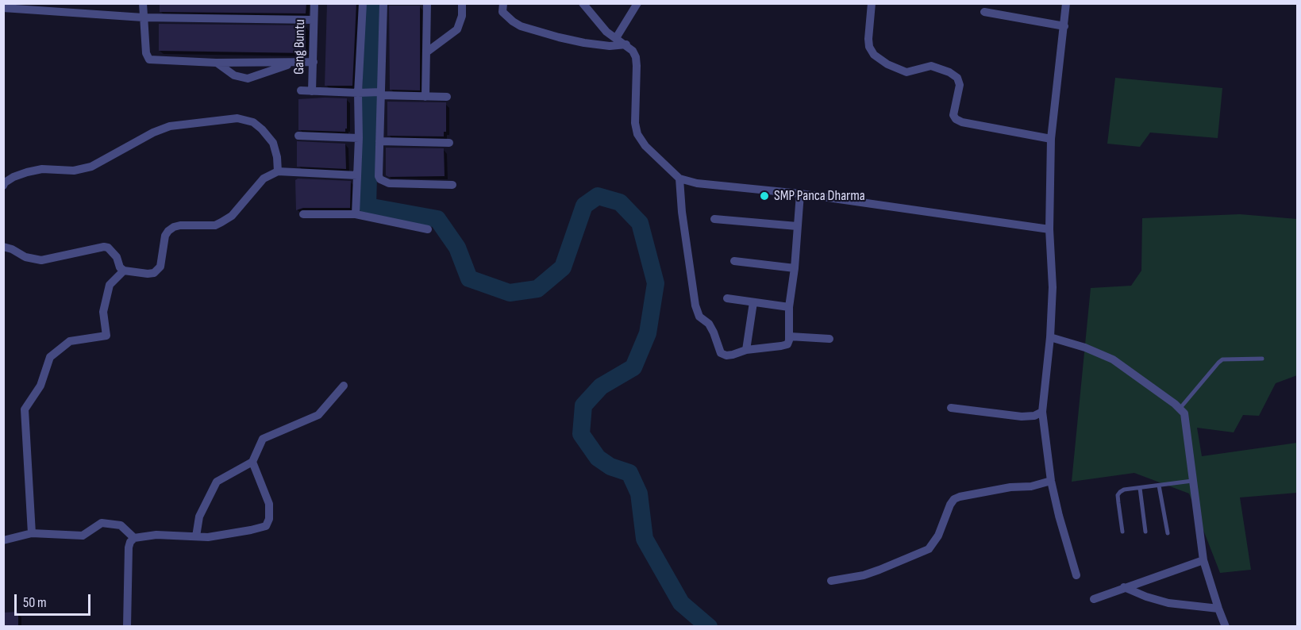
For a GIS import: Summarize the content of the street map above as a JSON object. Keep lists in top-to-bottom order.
{
  "streets": {
    "street": ["Gang Buntu"]
  },
  "places": ["SMP Panca Dharma"],
  "scale_bar": "50 m"
}
